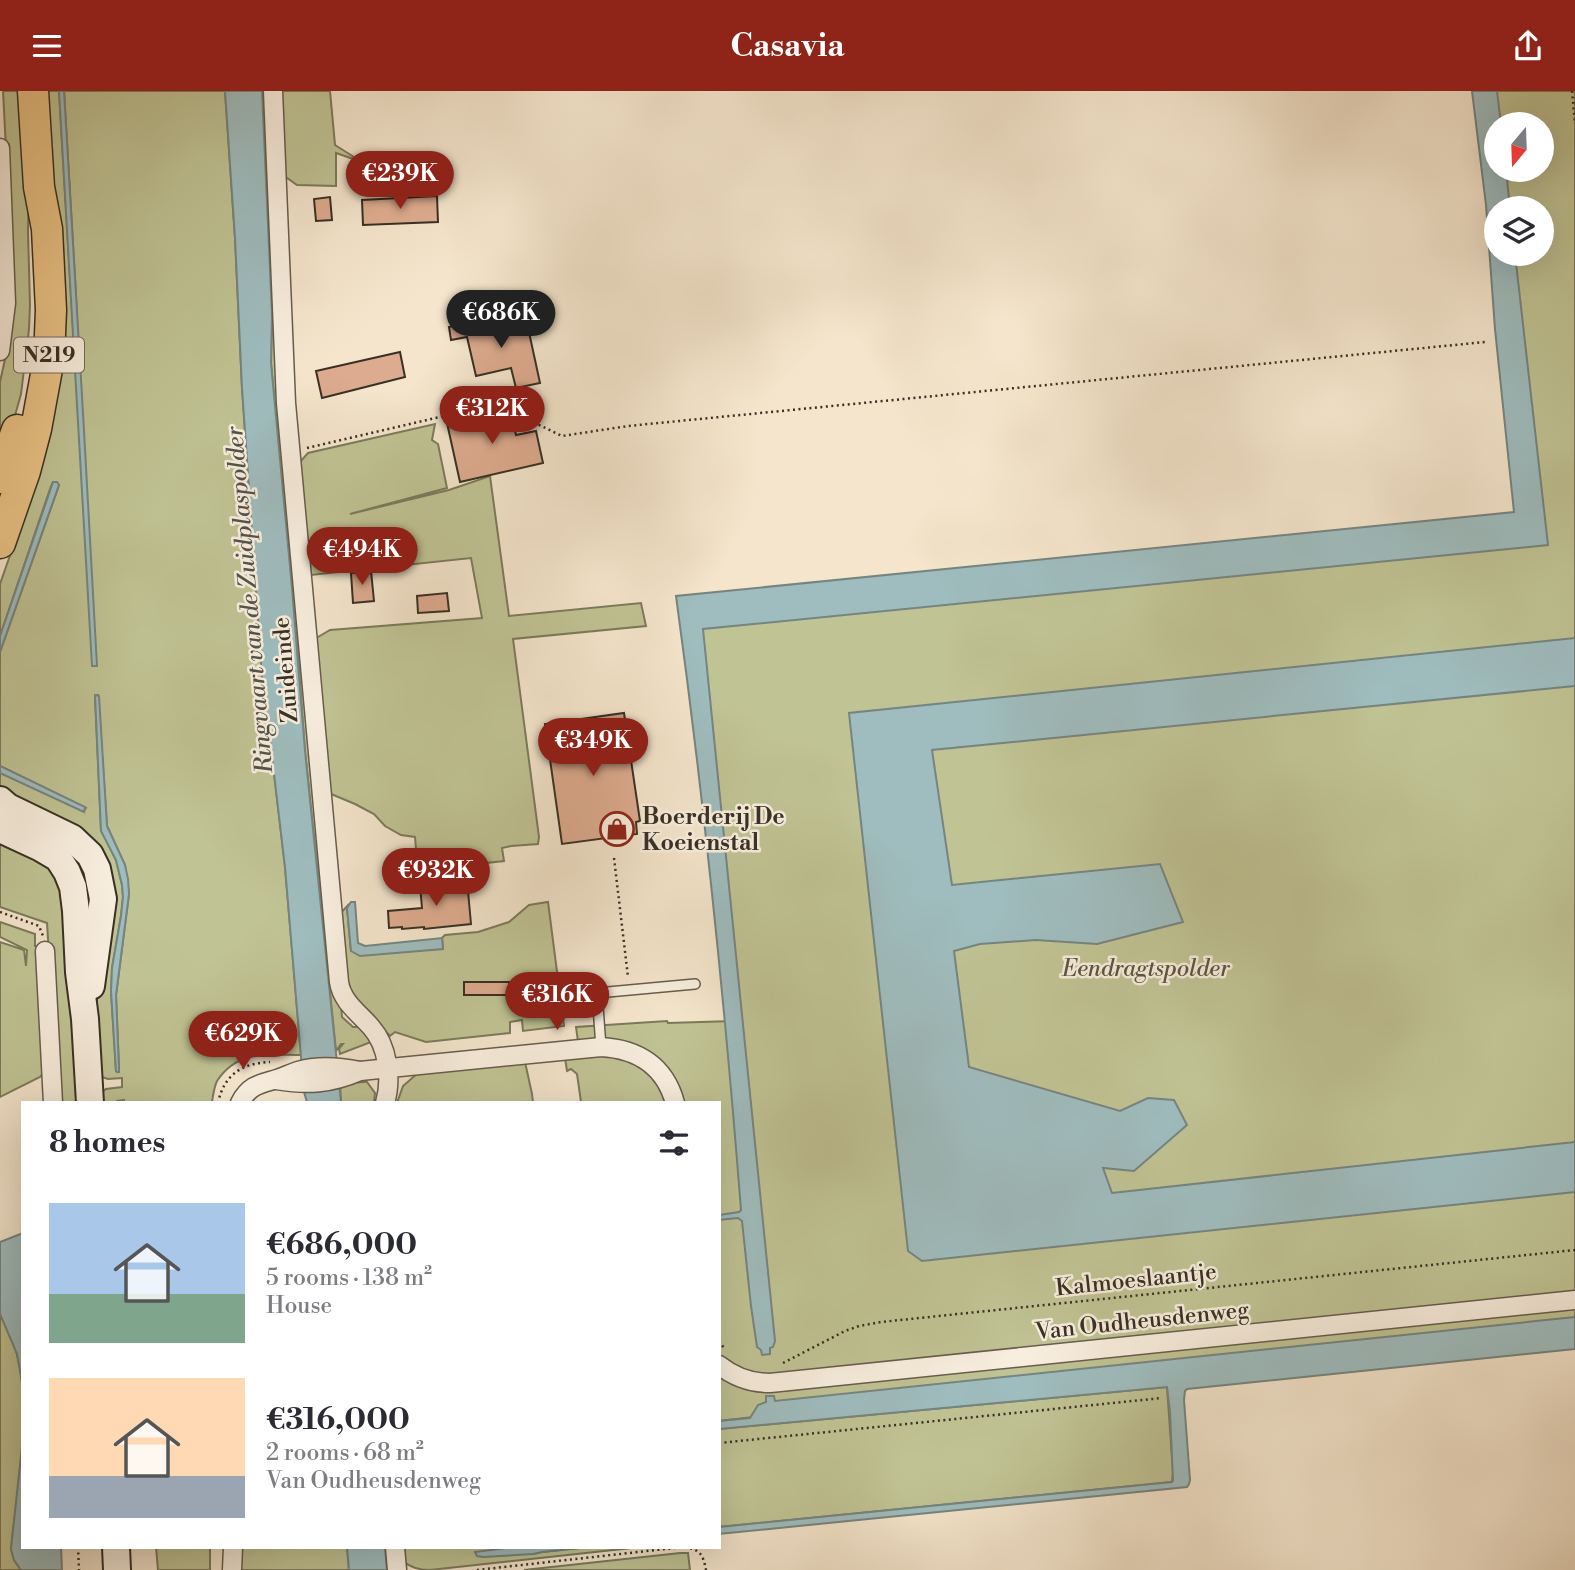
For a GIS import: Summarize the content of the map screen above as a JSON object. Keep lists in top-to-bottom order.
{
  "streets": {
    "main road": ["N219"],
    "street": ["Zuideinde", "Van Oudheusdenweg"],
    "path": ["Kalmoeslaantje"]
  },
  "water": ["Ringvaart van de Zuidplaspolder"],
  "parks": ["Eendragtspolder"],
  "places": {
    "shop": ["Boerderij De Koeienstal"]
  },
  "north": "bottom",
  "page": {
    "header": "Casavia",
    "price": [
      "€239K",
      "€686K",
      "€312K",
      "€494K",
      "€349K",
      "€932K",
      "€316K",
      "€629K"
    ],
    "heading": "8 homes",
    "list": [
      {
        "name": "€686,000",
        "note": "5 rooms · 138 m² · House"
      },
      {
        "name": "€316,000",
        "note": "2 rooms · 68 m² · Van Oudheusdenweg"
      }
    ]
  }
}
